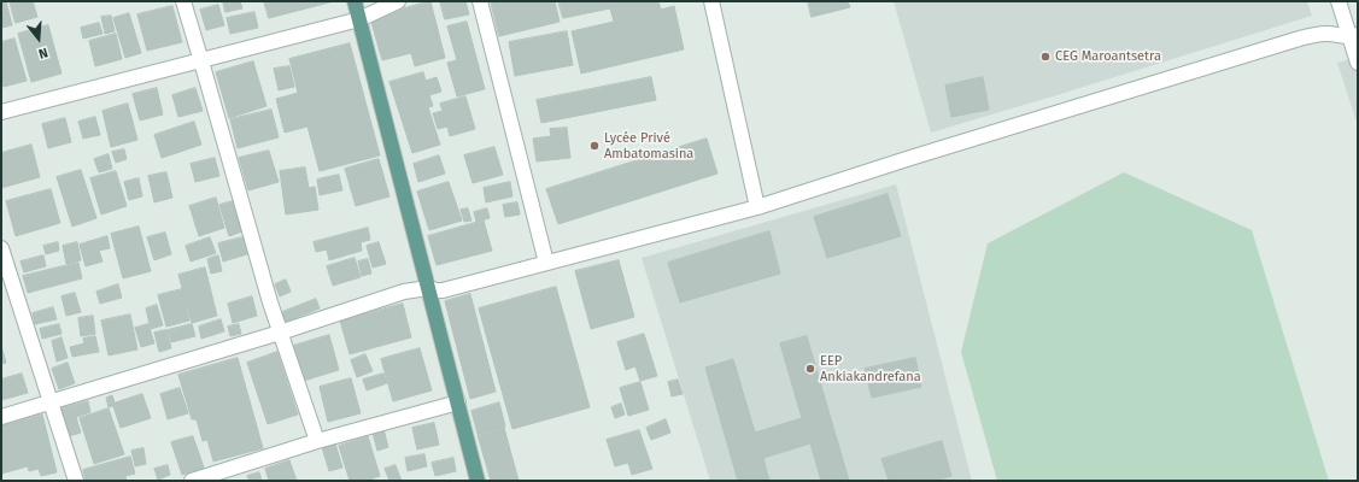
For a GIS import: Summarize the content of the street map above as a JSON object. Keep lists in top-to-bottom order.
{
  "places": ["CEG Maroantsetra", "Lycée Privé Ambatomasina", "EEP Ankiakandrefana"],
  "north": "bottom"
}
